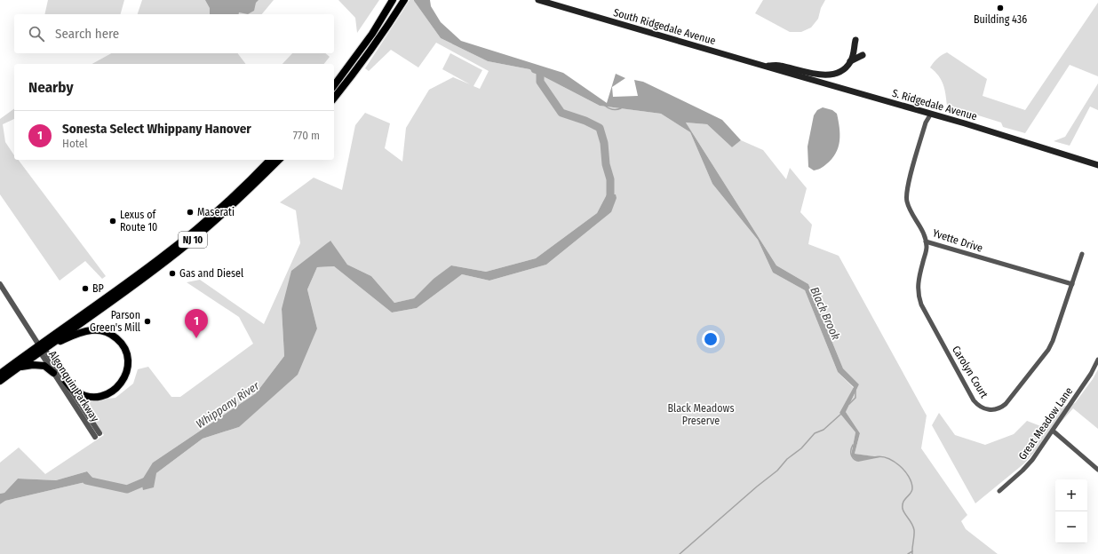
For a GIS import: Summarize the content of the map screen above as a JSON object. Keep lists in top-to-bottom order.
{
  "streets": {
    "main road": ["South Ridgedale Avenue", "S. Ridgedale Avenue", "NJ 10"],
    "street": [
      "Yvette Drive",
      "Carolyn Court",
      "Algonquin Parkway",
      "Great Meadow Lane"
    ]
  },
  "crossings": [
    ["South Ridgedale Avenue", "S. Ridgedale Avenue"],
    ["S. Ridgedale Avenue", "Yvette Drive"],
    ["NJ 10", "Algonquin Parkway"],
    ["Yvette Drive", "Carolyn Court"]
  ],
  "water": ["Black Brook", "Whippany River"],
  "parks": ["Black Meadows Preserve"],
  "places": [
    "Building 436",
    "Maserati",
    "Lexus of Route 10",
    "Gas and Diesel",
    "BP",
    "Parson Green's Mill"
  ],
  "page": {
    "search": "Search here",
    "heading": "Nearby",
    "list": [
      {
        "mark": "1",
        "name": "Sonesta Select Whippany Hanover",
        "note": "Hotel",
        "value": "770 m"
      }
    ],
    "pins": "1",
    "map_buttons": ["+", "−"]
  }
}
